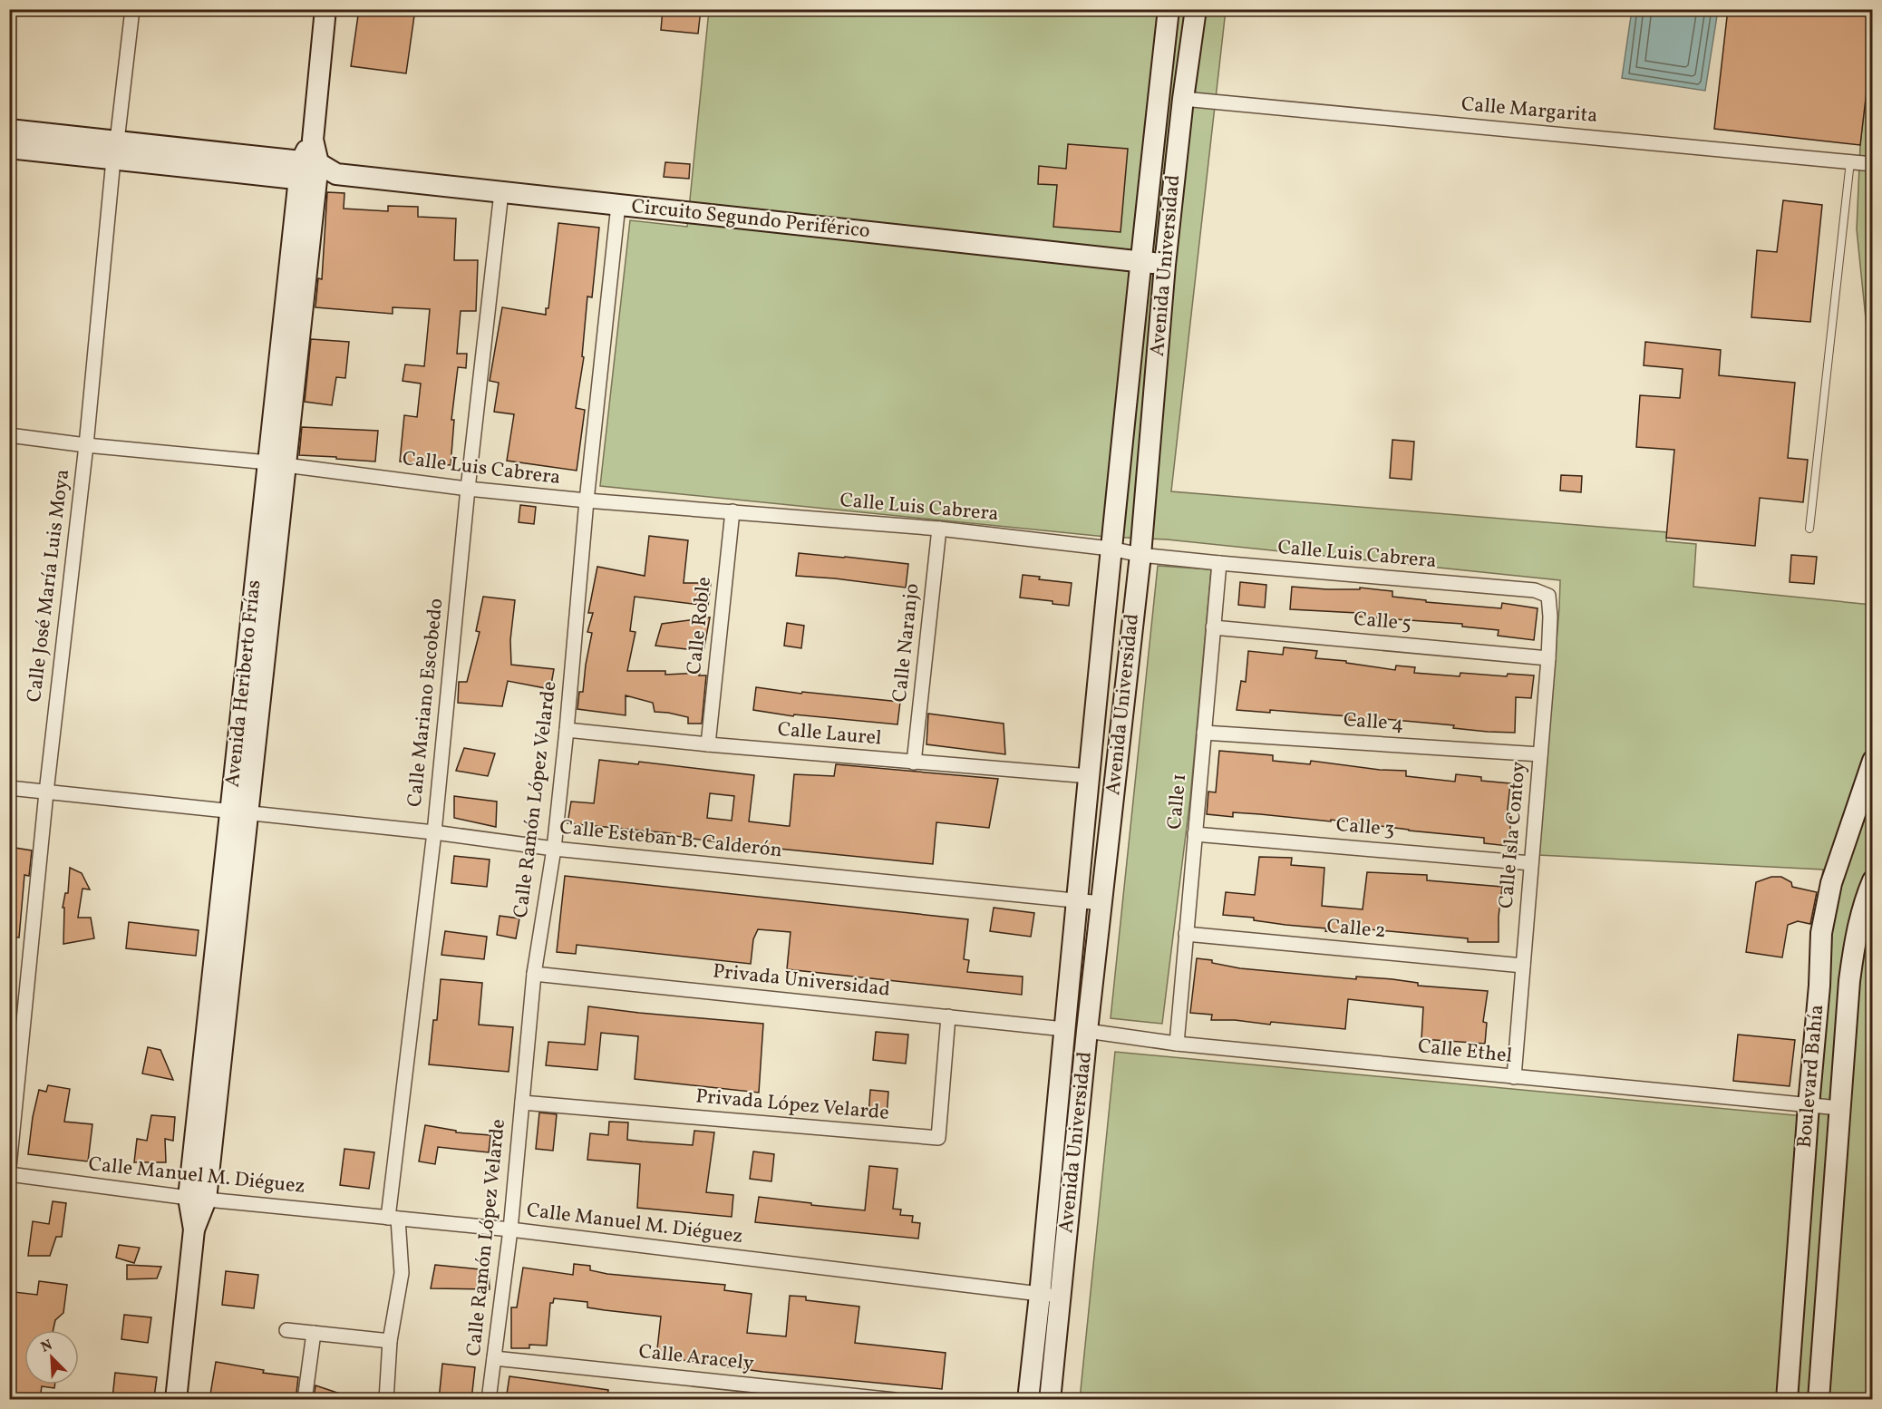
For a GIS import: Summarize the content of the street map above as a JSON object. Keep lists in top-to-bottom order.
{
  "streets": {
    "main road": [
      "Circuito Segundo Periférico",
      "Avenida Universidad",
      "Avenida Heriberto Frías",
      "Boulevard Bahía"
    ],
    "street": [
      "Calle Margarita",
      "Calle Luis Cabrera",
      "Calle José María Luis Moya",
      "Calle 5",
      "Calle Roble",
      "Calle Naranjo",
      "Calle Mariano Escobedo",
      "Calle 4",
      "Calle Laurel",
      "Calle Ramón López Velarde",
      "Calle 1",
      "Calle 3",
      "Calle Isla Contoy",
      "Calle Esteban B. Calderón",
      "Calle 2",
      "Privada Universidad",
      "Calle Ethel",
      "Privada López Velarde",
      "Calle Manuel M. Diéguez",
      "Calle Aracely"
    ]
  },
  "crossings": [
    ["Calle Margarita", "Avenida Universidad"],
    ["Circuito Segundo Periférico", "Avenida Universidad"],
    ["Circuito Segundo Periférico", "Avenida Heriberto Frías"],
    ["Circuito Segundo Periférico", "Calle Mariano Escobedo"],
    ["Circuito Segundo Periférico", "Calle Ramón López Velarde"],
    ["Avenida Universidad", "Calle Luis Cabrera"],
    ["Avenida Universidad", "Calle Laurel"],
    ["Avenida Universidad", "Calle Esteban B. Calderón"],
    ["Avenida Universidad", "Privada Universidad"],
    ["Avenida Universidad", "Calle Ethel"],
    ["Avenida Universidad", "Calle Manuel M. Diéguez"],
    ["Calle Luis Cabrera", "Calle José María Luis Moya"],
    ["Calle Luis Cabrera", "Calle Roble"],
    ["Calle Luis Cabrera", "Calle Naranjo"],
    ["Calle Luis Cabrera", "Avenida Heriberto Frías"],
    ["Calle Luis Cabrera", "Calle Mariano Escobedo"],
    ["Calle Luis Cabrera", "Calle Ramón López Velarde"],
    ["Calle Luis Cabrera", "Calle 1"],
    ["Calle Luis Cabrera", "Calle Isla Contoy"],
    ["Calle José María Luis Moya", "Calle Esteban B. Calderón"],
    ["Calle 5", "Calle 1"],
    ["Calle 5", "Calle Isla Contoy"],
    ["Calle Roble", "Calle Laurel"],
    ["Calle Naranjo", "Calle Laurel"],
    ["Avenida Heriberto Frías", "Calle Esteban B. Calderón"],
    ["Avenida Heriberto Frías", "Calle Manuel M. Diéguez"],
    ["Calle Mariano Escobedo", "Calle Esteban B. Calderón"],
    ["Calle Mariano Escobedo", "Calle Manuel M. Diéguez"],
    ["Calle 4", "Calle 1"],
    ["Calle 4", "Calle Isla Contoy"],
    ["Calle Laurel", "Calle Ramón López Velarde"],
    ["Calle Ramón López Velarde", "Calle Esteban B. Calderón"],
    ["Calle Ramón López Velarde", "Privada Universidad"],
    ["Calle Ramón López Velarde", "Privada López Velarde"],
    ["Calle Ramón López Velarde", "Calle Manuel M. Diéguez"],
    ["Calle Ramón López Velarde", "Calle Aracely"],
    ["Calle 1", "Calle 3"],
    ["Calle 1", "Calle 2"],
    ["Calle 1", "Calle Ethel"],
    ["Calle 3", "Calle Isla Contoy"],
    ["Calle Isla Contoy", "Calle 2"],
    ["Calle Isla Contoy", "Calle Ethel"],
    ["Privada Universidad", "Privada López Velarde"],
    ["Calle Ethel", "Boulevard Bahía"]
  ],
  "north": "top left"
}
